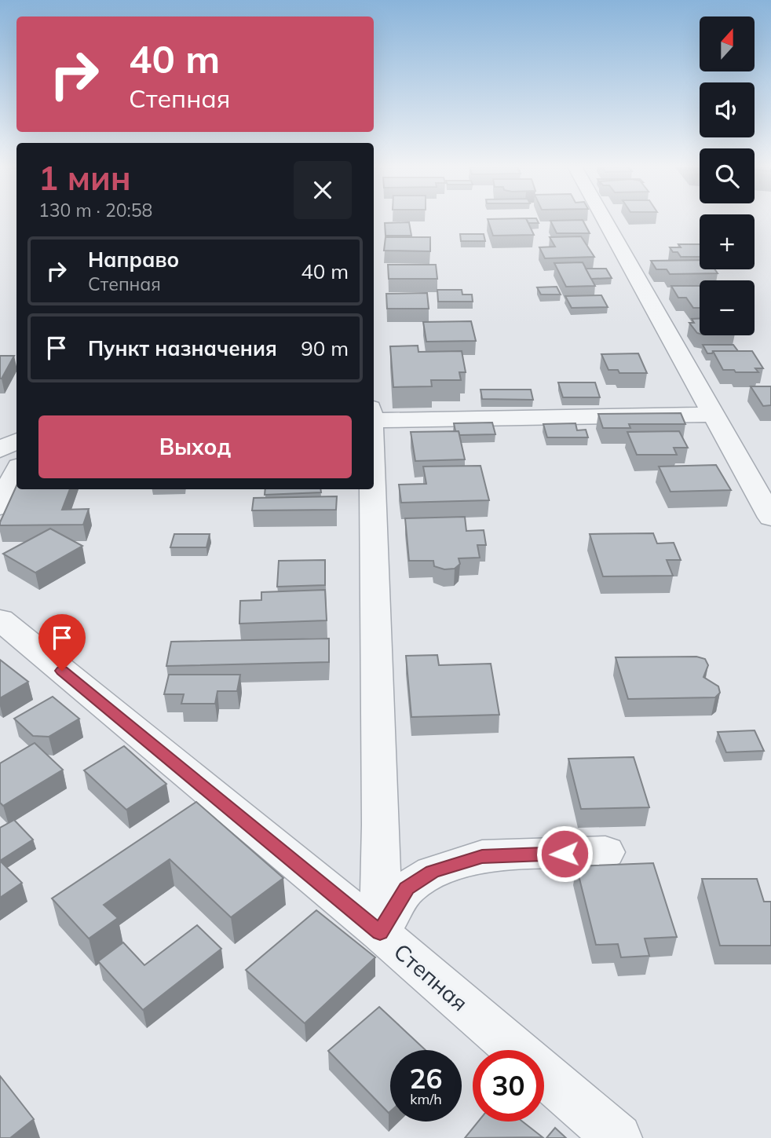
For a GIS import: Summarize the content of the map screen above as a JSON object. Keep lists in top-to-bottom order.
{
  "streets": {
    "street": ["Степная"]
  },
  "north": "top",
  "page": {
    "map_buttons": ["+", "−"],
    "turn": ["40 m", "Степная"],
    "heading": ["1 мин", "130 m · 20:58"],
    "list": [
      {
        "name": "Направо",
        "note": "Степная",
        "value": "40 m"
      },
      {
        "name": "Пункт назначения",
        "value": "90 m"
      }
    ],
    "buttons": "Выход",
    "speed": "26 km/h",
    "limit": "30"
  }
}
